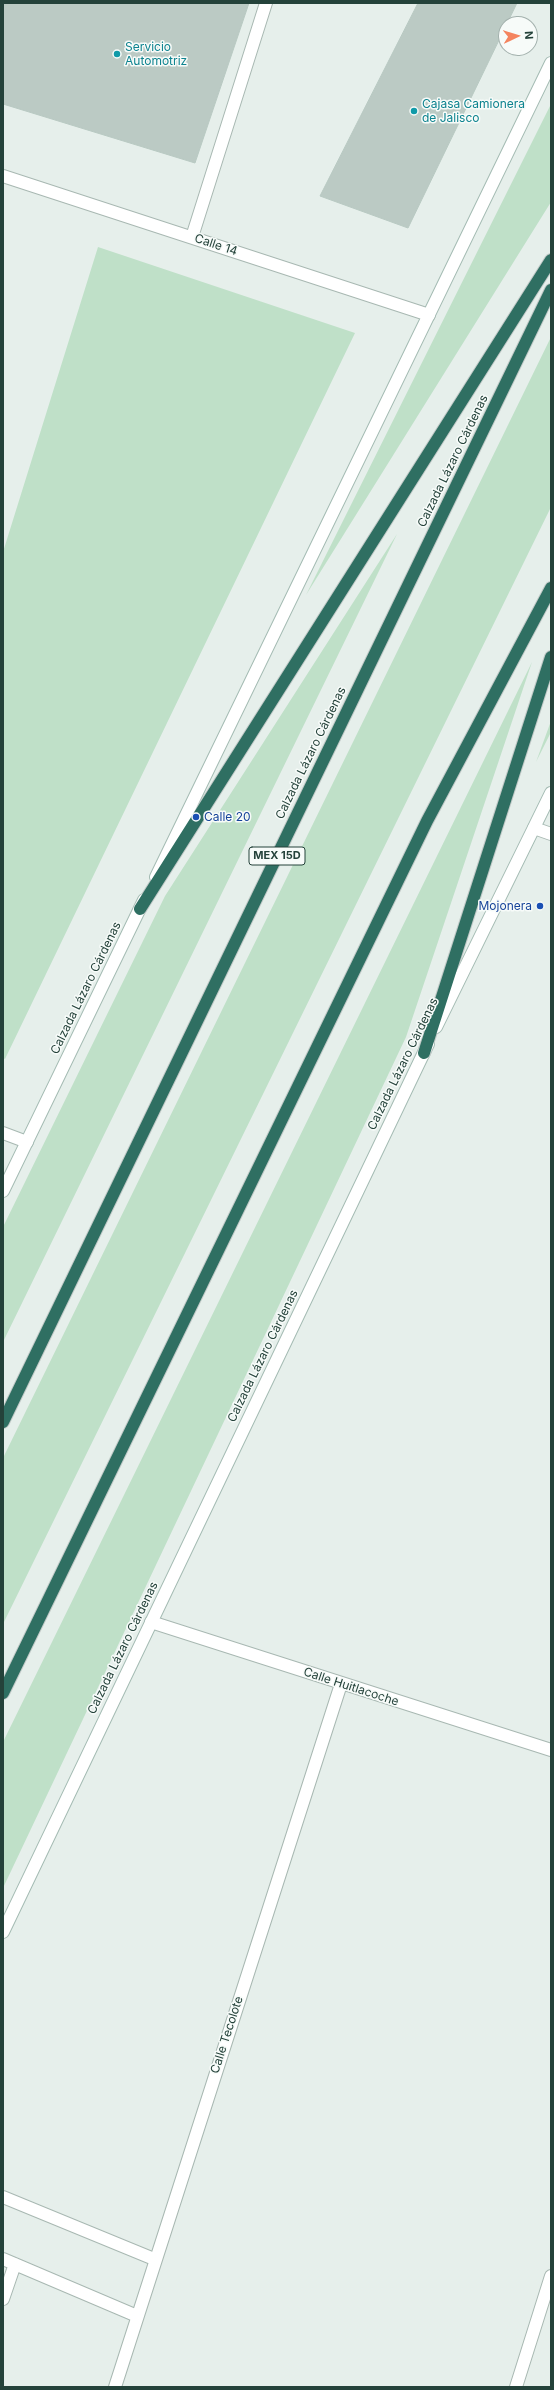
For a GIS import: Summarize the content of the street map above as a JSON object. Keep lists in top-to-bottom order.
{
  "streets": {
    "highway": ["Calzada Lázaro Cárdenas", "MEX 15D"],
    "main road": ["Calle 14", "Calle Huitlacoche", "Calle Tecolote"]
  },
  "crossings": [
    ["Calle 14", "Calzada Lázaro Cárdenas"],
    ["Calzada Lázaro Cárdenas", "Calle Huitlacoche"],
    ["Calle Huitlacoche", "Calle Tecolote"]
  ],
  "places": [
    "Servicio Automotriz",
    "Cajasa Camionera de Jalisco",
    "Calle 20",
    "Mojonera"
  ],
  "north": "right"
}
